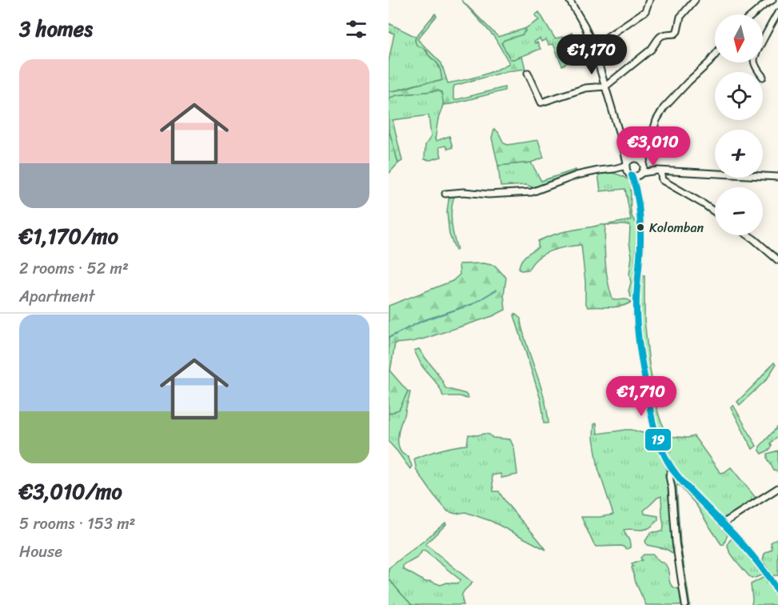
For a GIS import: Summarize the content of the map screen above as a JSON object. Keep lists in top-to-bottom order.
{
  "places": ["Kolomban"],
  "lines": ["transit line 19"],
  "north": "bottom",
  "page": {
    "heading": "3 homes",
    "map_buttons": ["+", "−"],
    "price": ["€1,170", "€3,010", "€1,710"],
    "list": [
      {
        "name": "€1,170/mo",
        "note": "2 rooms · 52 m² · Apartment"
      },
      {
        "name": "€3,010/mo",
        "note": "5 rooms · 153 m² · House"
      }
    ]
  }
}
